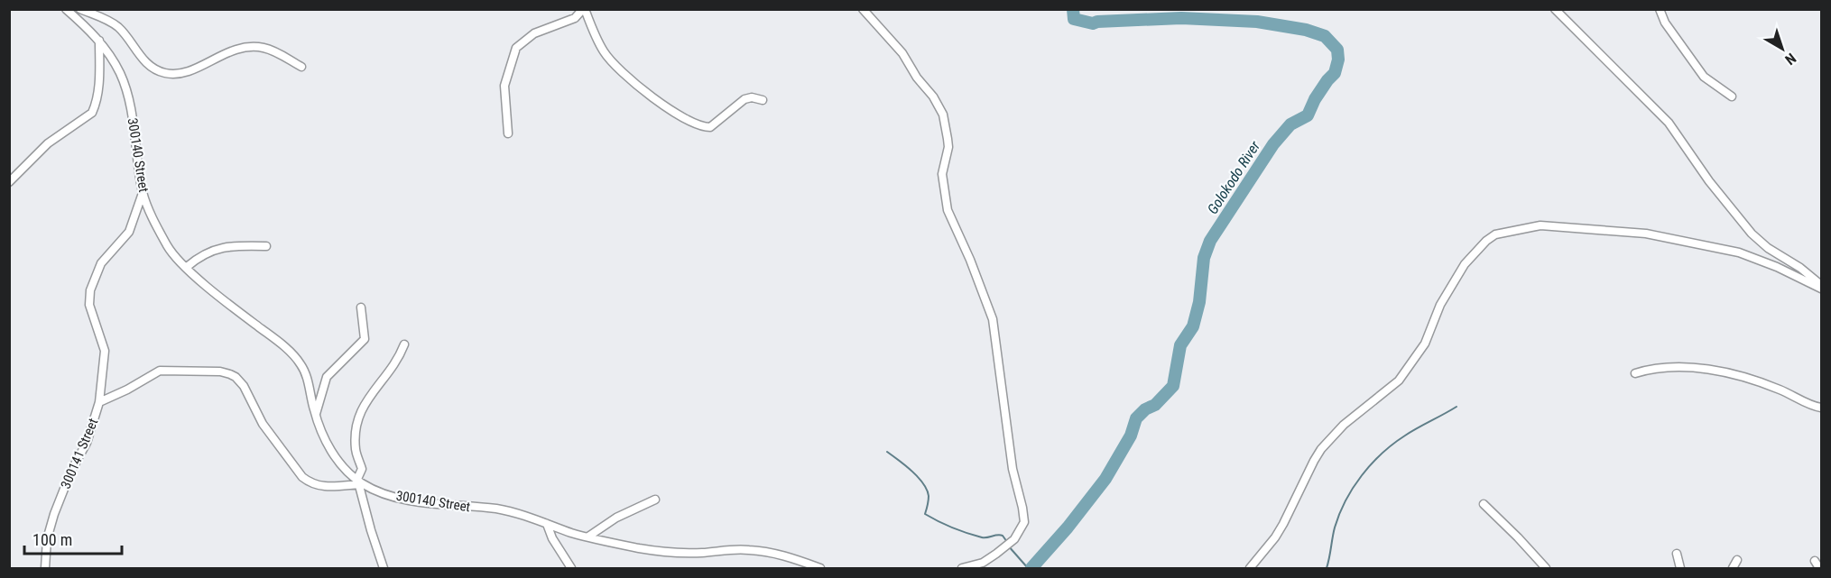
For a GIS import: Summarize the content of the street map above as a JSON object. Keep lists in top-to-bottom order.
{
  "streets": {
    "street": ["300140 Street", "300141 Street"]
  },
  "crossings": [
    ["300140 Street", "300141 Street"]
  ],
  "water": ["Golokodo River"],
  "scale_bar": "100 m",
  "north": "bottom right"
}
